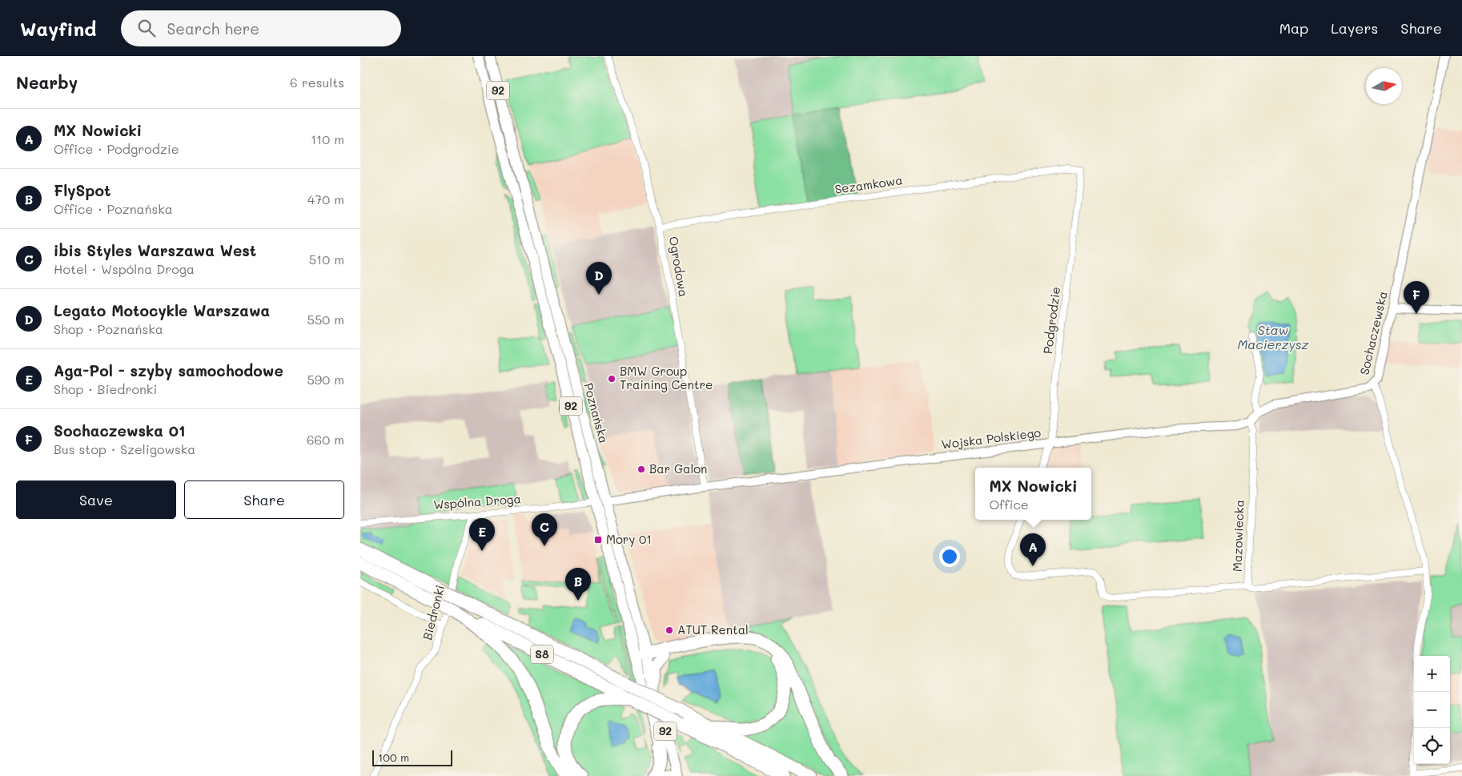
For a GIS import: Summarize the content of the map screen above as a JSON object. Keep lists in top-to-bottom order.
{
  "streets": {
    "highway": ["S8"],
    "main road": ["92", "Poznańska"],
    "street": [
      "Sezamkowa",
      "Ogrodowa",
      "Podgrodzie",
      "Sochaczewska",
      "Wojska Polskiego",
      "Wspólna Droga",
      "Mazowiecka",
      "Biedronki"
    ]
  },
  "crossings": [
    ["Sezamkowa", "Ogrodowa"],
    ["Sezamkowa", "Podgrodzie"],
    ["Ogrodowa", "Wojska Polskiego"],
    ["Podgrodzie", "Wojska Polskiego"],
    ["Poznańska", "Wojska Polskiego"],
    ["Poznańska", "Wspólna Droga"],
    ["Wojska Polskiego", "Wspólna Droga"],
    ["Wojska Polskiego", "Mazowiecka"],
    ["Wspólna Droga", "Biedronki"]
  ],
  "water": ["Staw Macierzysz"],
  "places": {
    "other": ["BMW Group Training Centre", "Bar Galon", "ATUT Rental"],
    "transit": ["Mory 01"]
  },
  "scale_bar": "100 m",
  "north": "right",
  "page": {
    "header": "Wayfind",
    "search": "Search here",
    "nav": ["Map", "Layers", "Share"],
    "heading": ["Nearby", "6 results"],
    "list": [
      {
        "mark": "A",
        "name": "MX Nowicki",
        "note": "Office · Podgrodzie",
        "value": "110 m"
      },
      {
        "mark": "B",
        "name": "FlySpot",
        "note": "Office · Poznańska",
        "value": "470 m"
      },
      {
        "mark": "C",
        "name": "ibis Styles Warszawa West",
        "note": "Hotel · Wspólna Droga",
        "value": "510 m"
      },
      {
        "mark": "D",
        "name": "Legato Motocykle Warszawa",
        "note": "Shop · Poznańska",
        "value": "550 m"
      },
      {
        "mark": "E",
        "name": "Aga-Pol - szyby samochodowe",
        "note": "Shop · Biedronki",
        "value": "590 m"
      },
      {
        "mark": "F",
        "name": "Sochaczewska 01",
        "note": "Bus stop · Szeligowska",
        "value": "660 m"
      }
    ],
    "pins": [
      "D",
      "F",
      "C",
      "E",
      "A",
      "B"
    ],
    "popup": ["MX Nowicki", "Office"],
    "buttons": ["Save", "Share"],
    "map_buttons": ["+", "−"],
    "scale": "100 m"
  }
}
